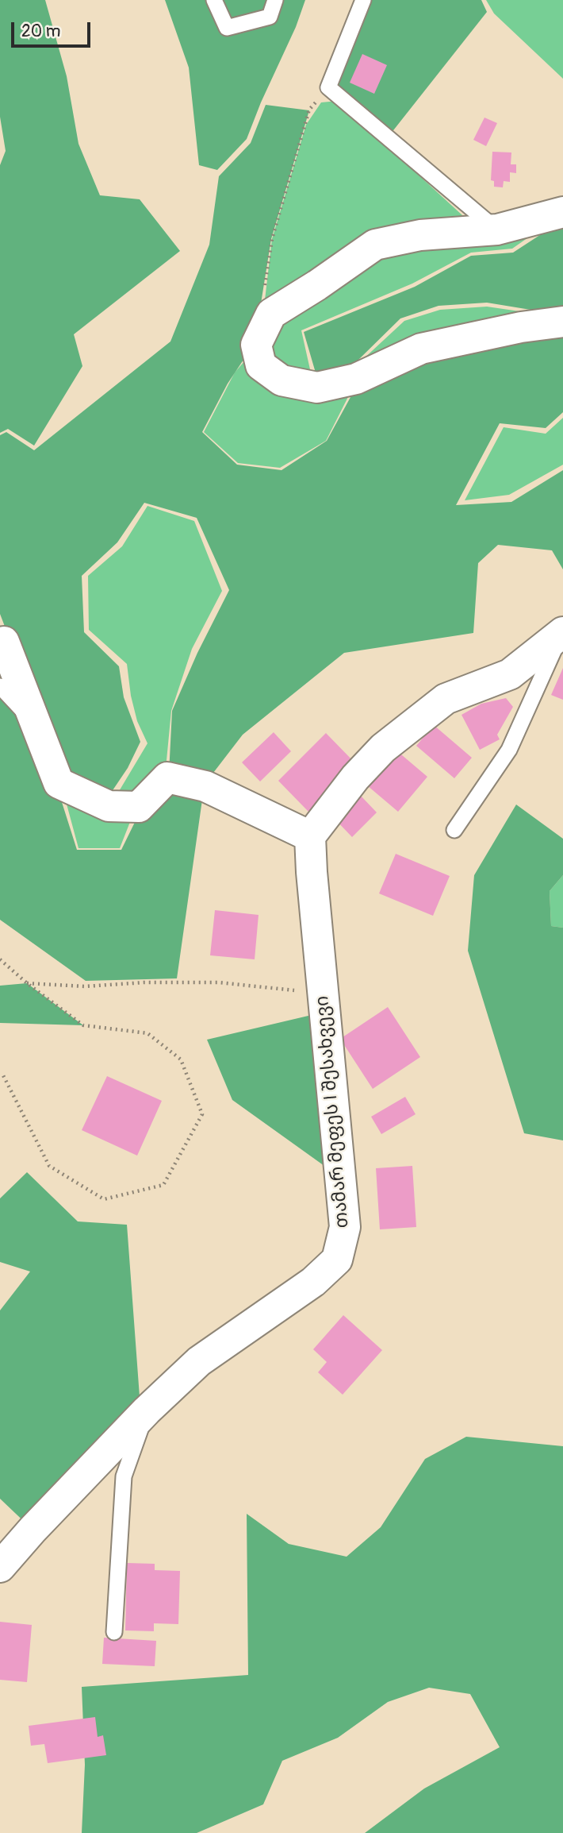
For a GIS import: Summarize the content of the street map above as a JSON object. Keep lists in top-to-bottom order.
{
  "streets": {
    "street": ["თამარ მეფეს I შესახვევი"]
  },
  "scale_bar": "20 m"
}
